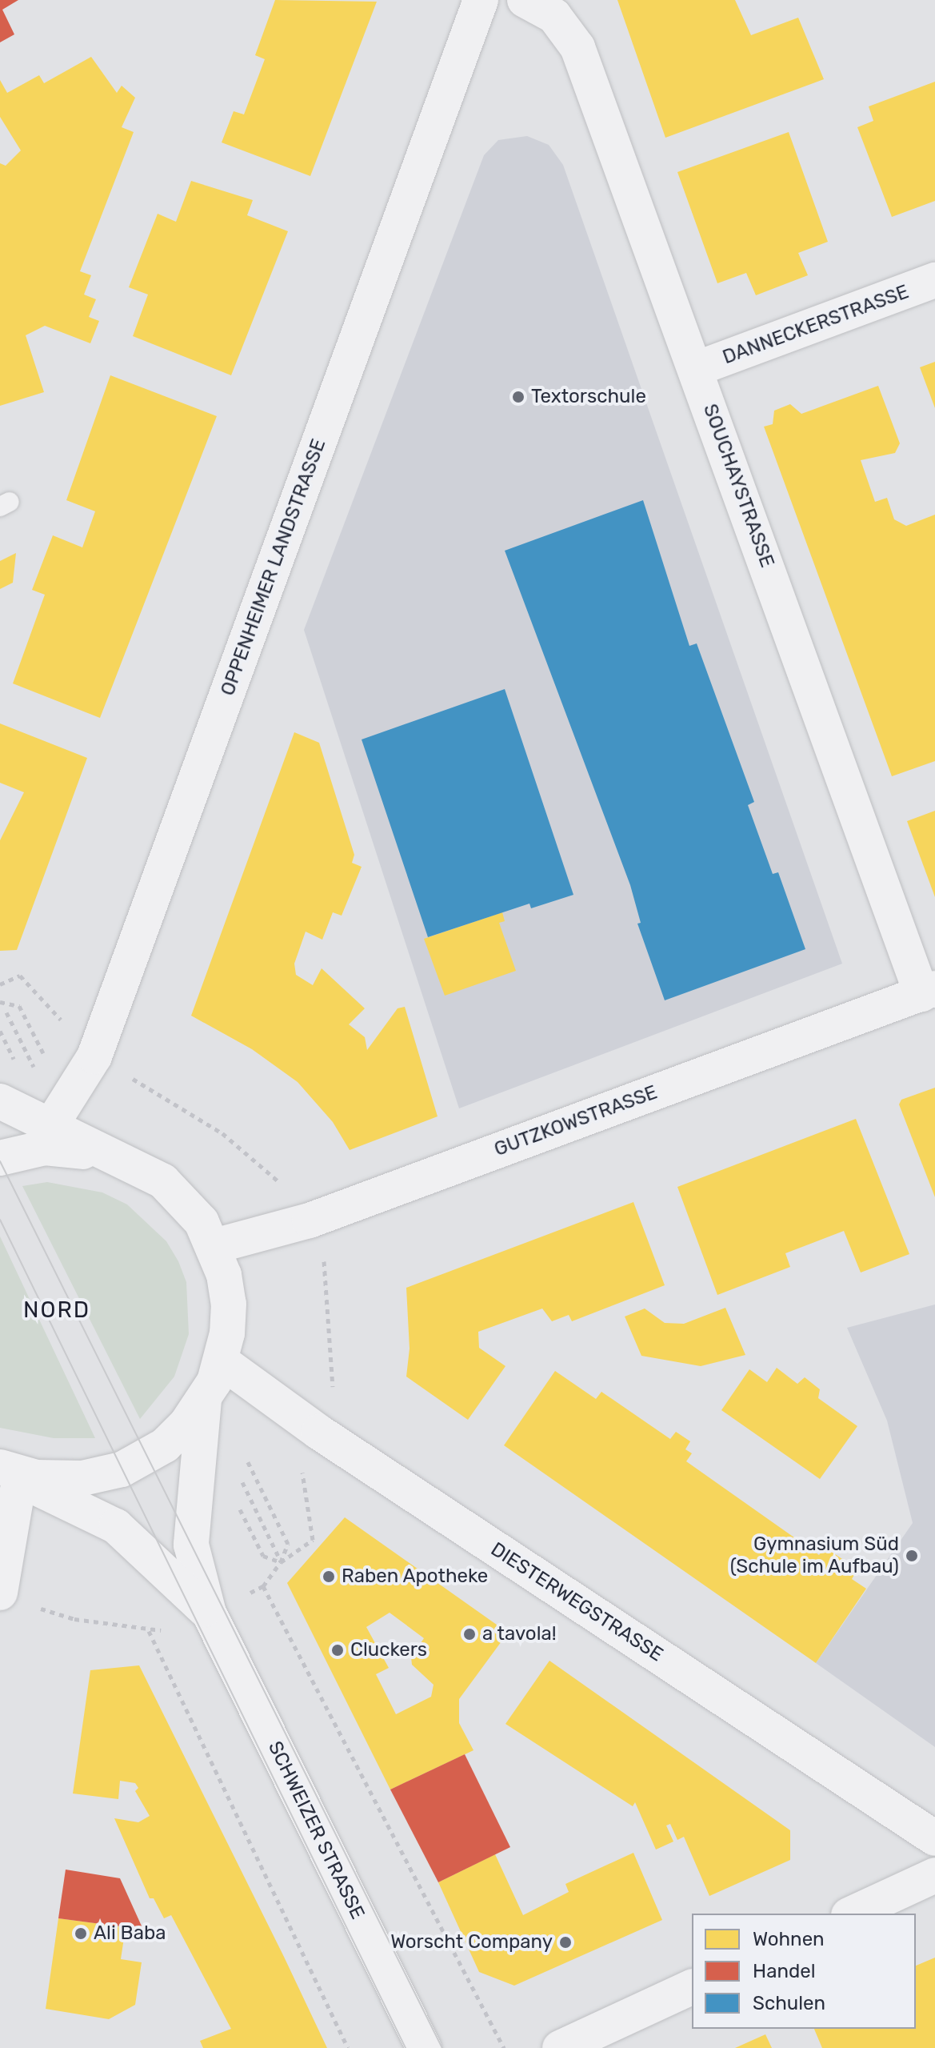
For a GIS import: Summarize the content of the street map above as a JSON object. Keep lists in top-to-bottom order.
{
  "streets": {
    "street": [
      "DANNECKERSTRASSE",
      "SOUCHAYSTRASSE",
      "OPPENHEIMER LANDSTRASSE",
      "GUTZKOWSTRASSE",
      "DIESTERWEGSTRASSE",
      "SCHWEIZER STRASSE"
    ]
  },
  "crossings": [
    ["DANNECKERSTRASSE", "SOUCHAYSTRASSE"],
    ["SOUCHAYSTRASSE", "GUTZKOWSTRASSE"]
  ],
  "districts": ["NORD"],
  "places": [
    "Textorschule",
    "Gymnasium Süd (Schule im Aufbau)",
    "Raben Apotheke",
    "a tavola!",
    "Cluckers",
    "Ali Baba",
    "Worscht Company"
  ],
  "legend": ["Wohnen", "Handel", "Schulen"]
}
